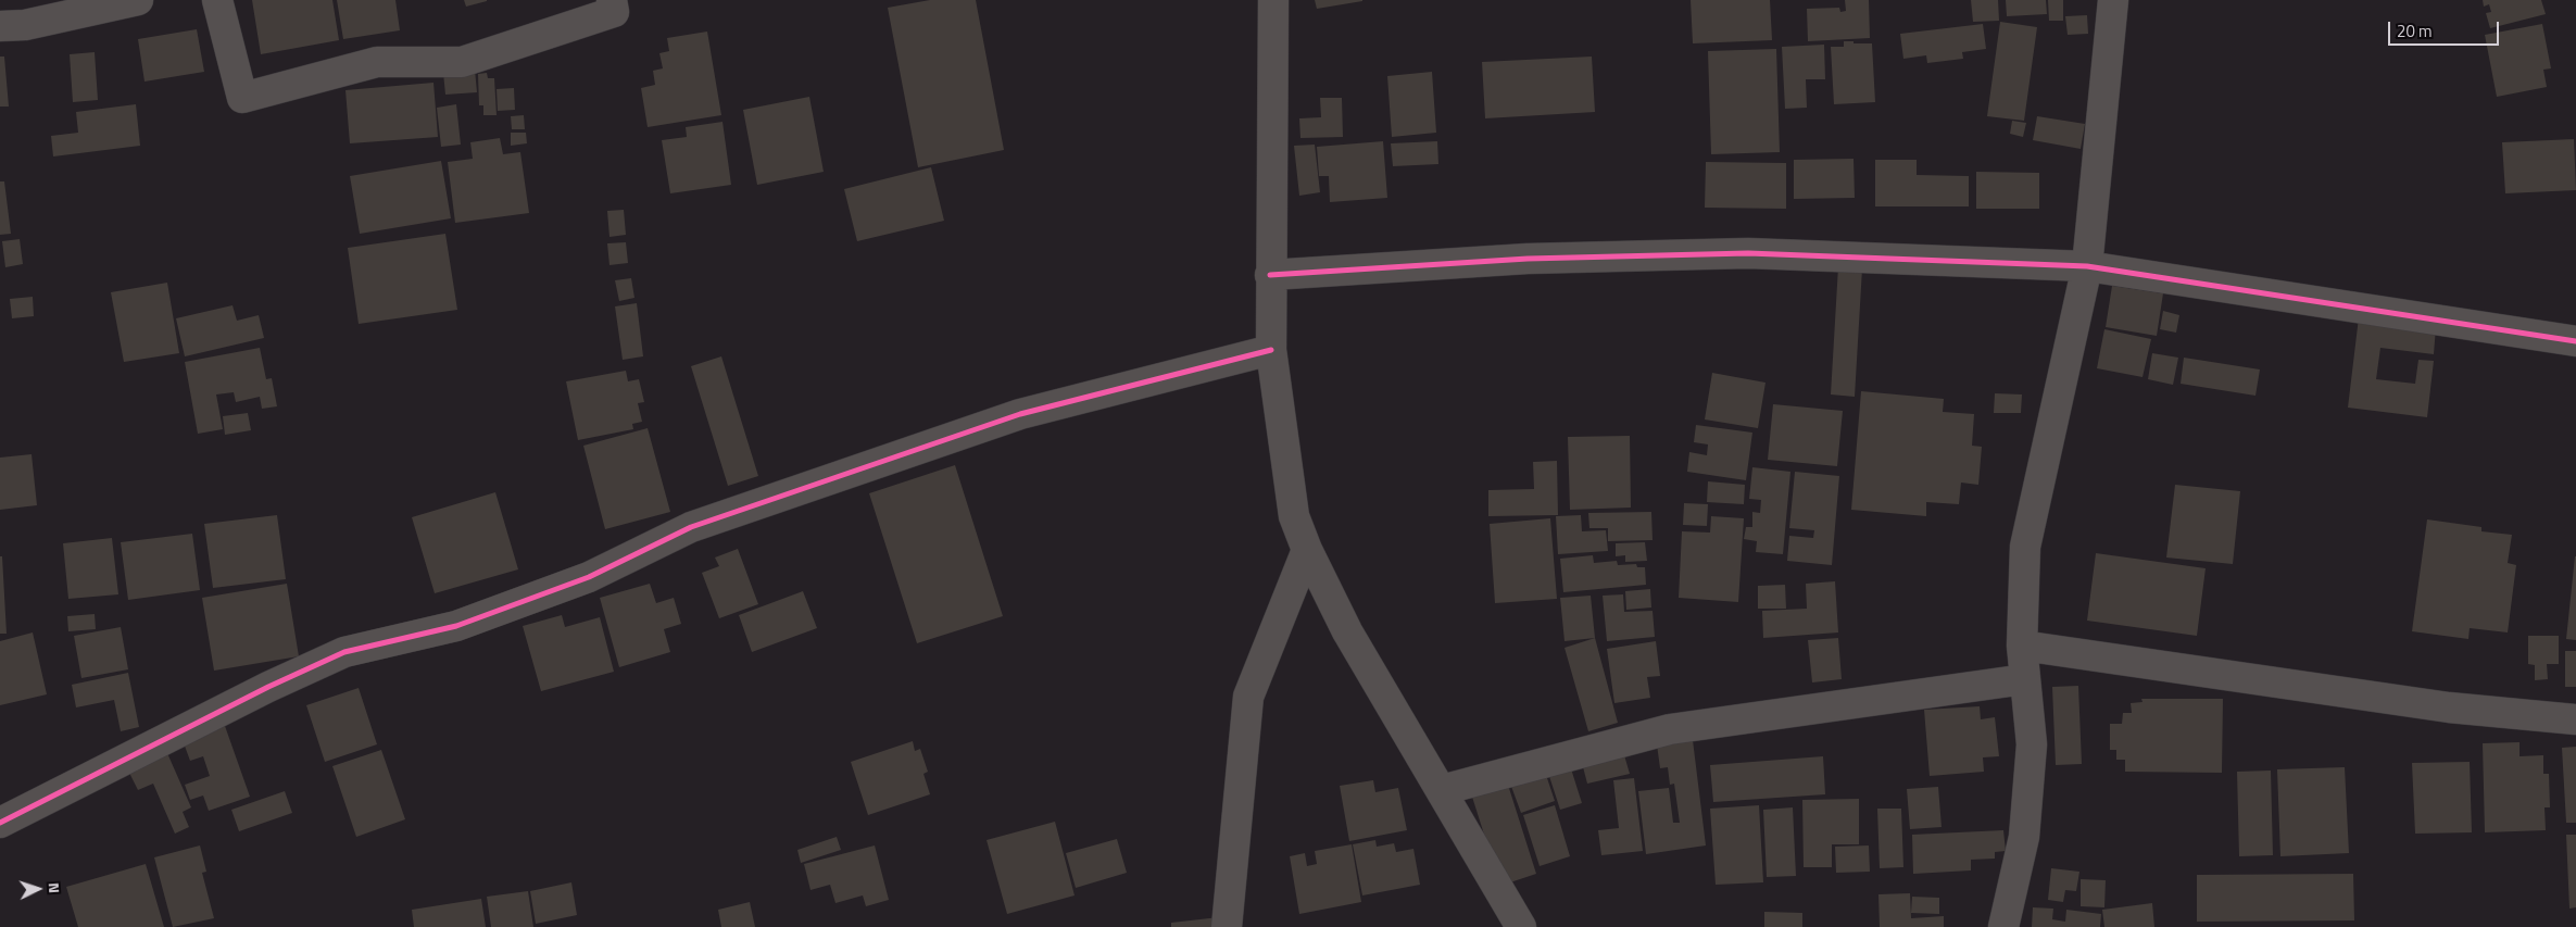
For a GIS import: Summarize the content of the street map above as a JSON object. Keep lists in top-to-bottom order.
{
  "scale_bar": "20 m",
  "north": "right"
}
